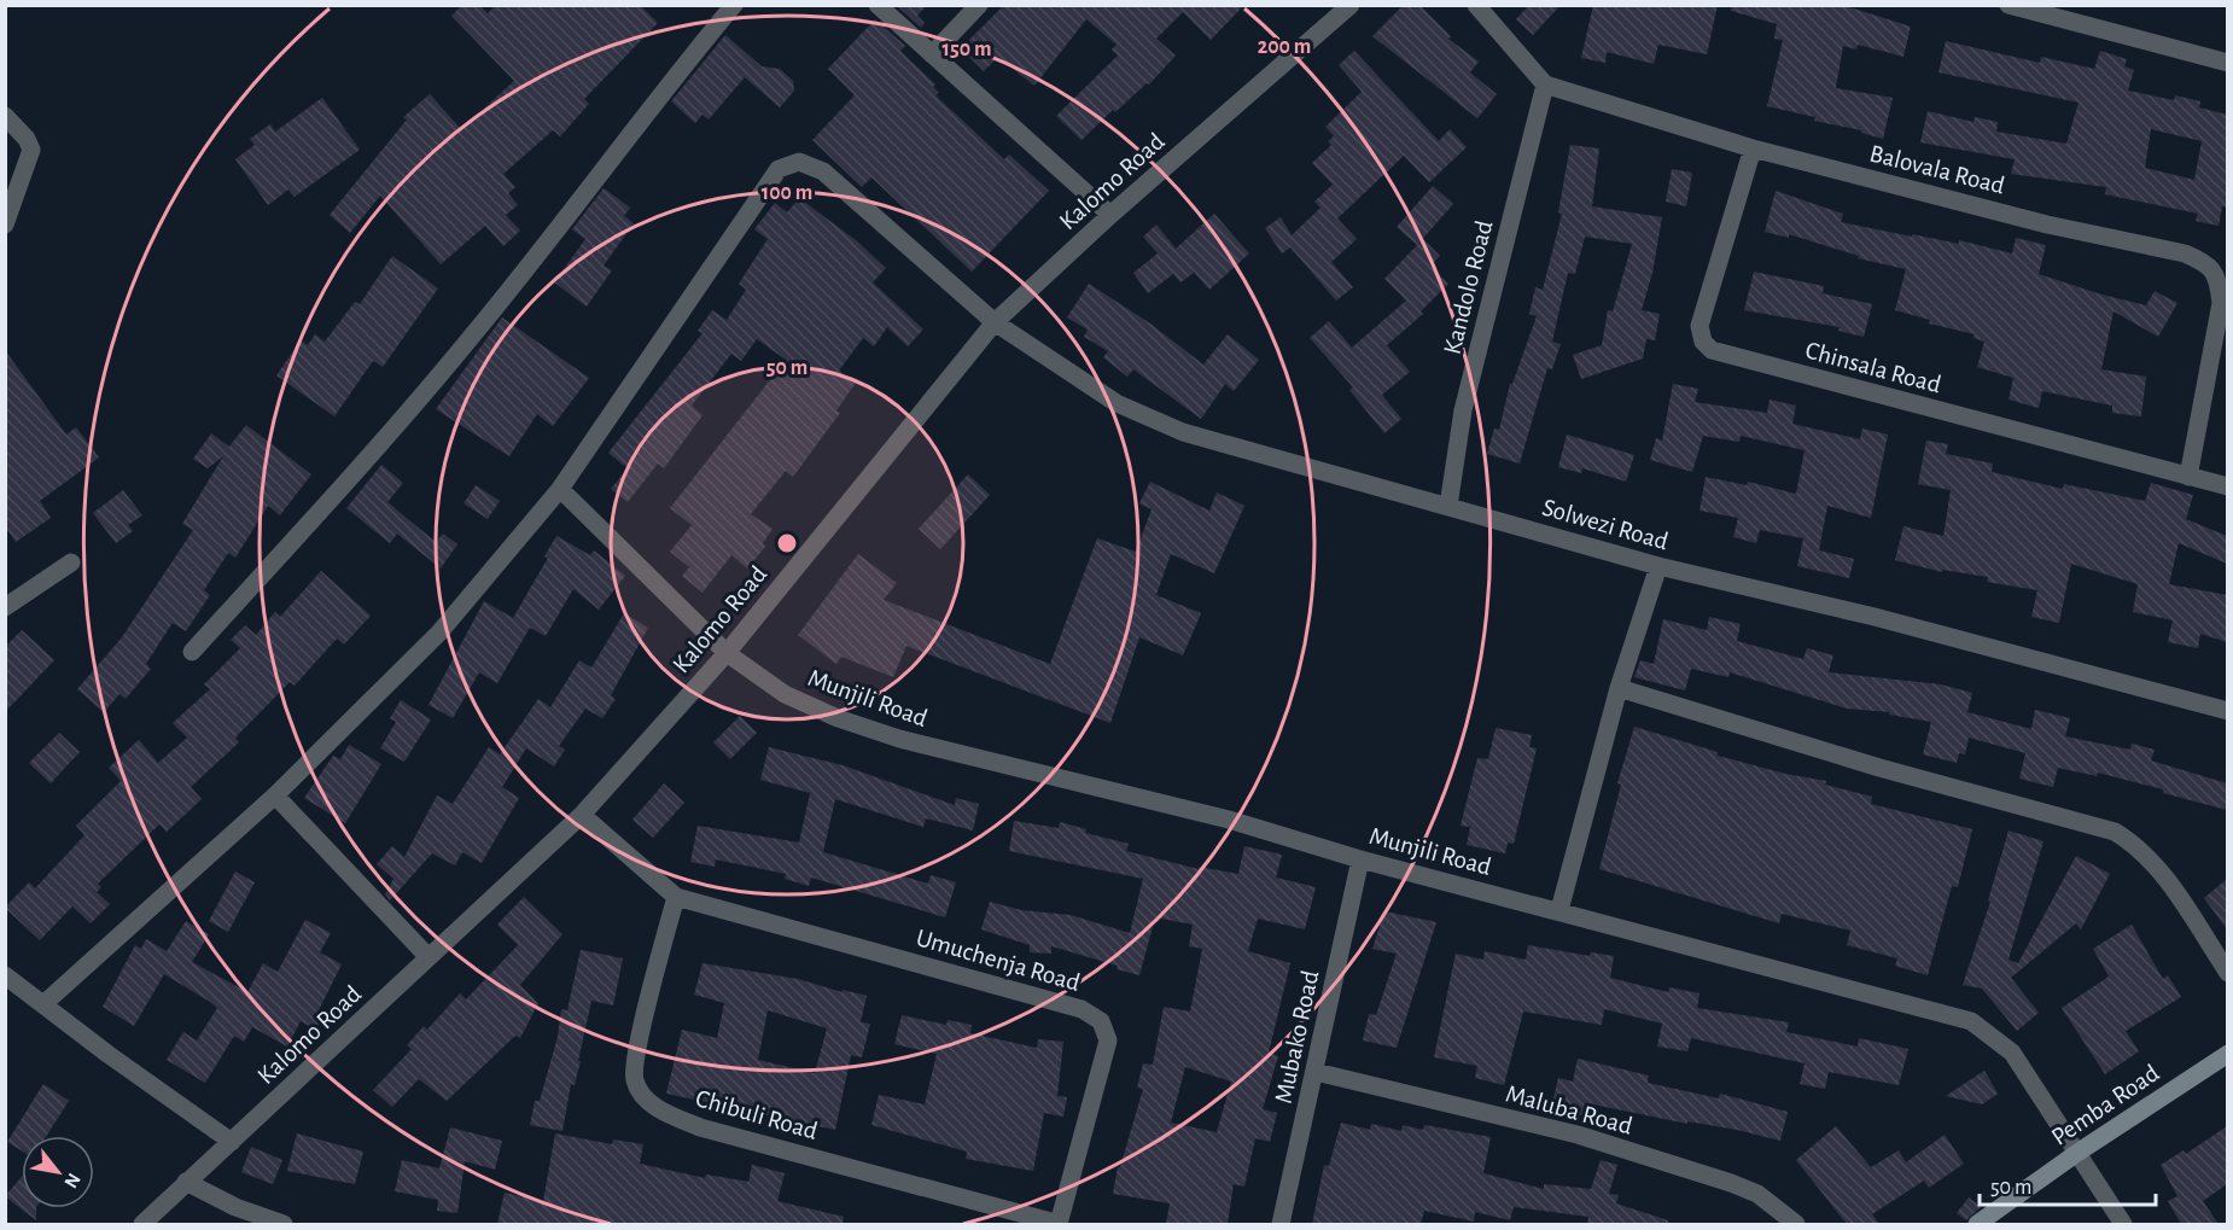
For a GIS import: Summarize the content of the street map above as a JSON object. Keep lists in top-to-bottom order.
{
  "streets": {
    "street": [
      "Balovala Road",
      "Kalomo Road",
      "Kandolo Road",
      "Chinsala Road",
      "Solwezi Road",
      "Munjili Road",
      "Umuchenja Road",
      "Mubako Road",
      "Pemba Road",
      "Maluba Road",
      "Chibuli Road"
    ]
  },
  "crossings": [
    ["Balovala Road", "Kandolo Road"],
    ["Balovala Road", "Chinsala Road"],
    ["Kalomo Road", "Solwezi Road"],
    ["Kalomo Road", "Munjili Road"],
    ["Kandolo Road", "Solwezi Road"],
    ["Solwezi Road", "Munjili Road"],
    ["Munjili Road", "Mubako Road"],
    ["Munjili Road", "Pemba Road"],
    ["Umuchenja Road", "Chibuli Road"],
    ["Mubako Road", "Maluba Road"]
  ],
  "scale_bar": "50 m",
  "north": "bottom right",
  "rings": [
    "200 m",
    "150 m",
    "100 m",
    "50 m"
  ]
}
